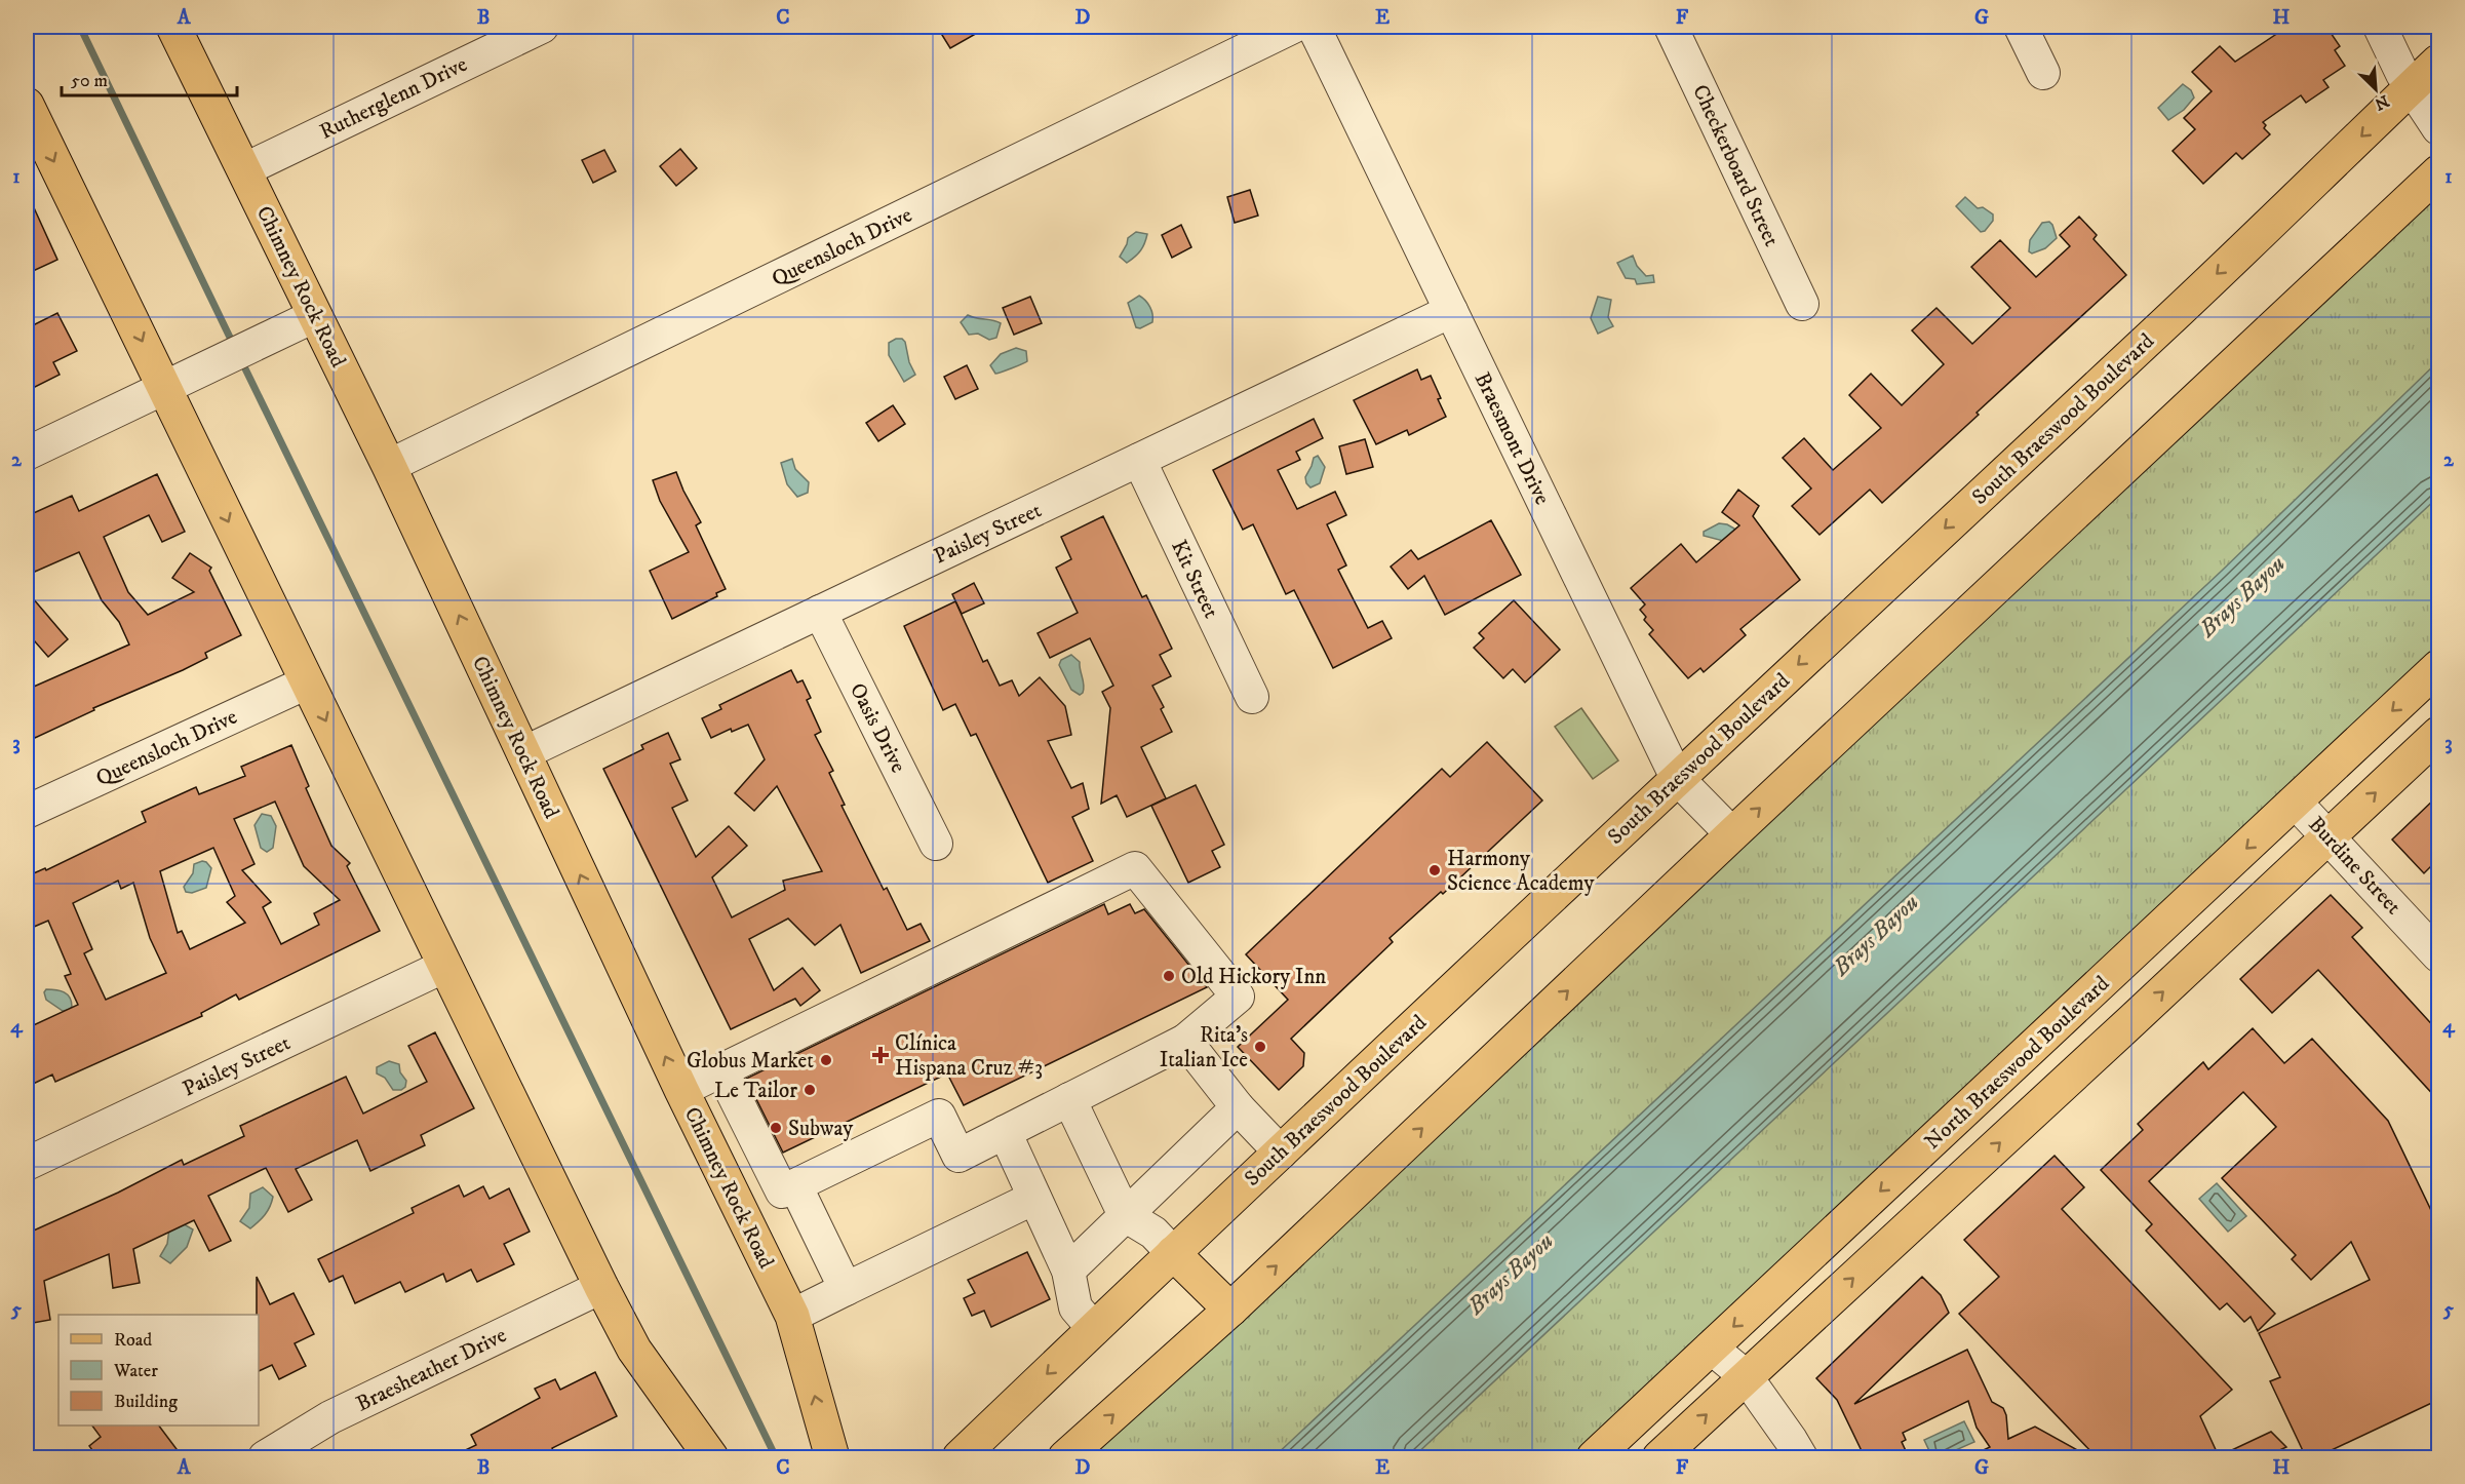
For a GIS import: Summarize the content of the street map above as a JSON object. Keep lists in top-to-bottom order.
{
  "streets": {
    "main road": ["Chimney Rock Road", "South Braeswood Boulevard", "North Braeswood Boulevard"],
    "street": [
      "Rutherglenn Drive",
      "Checkerboard Street",
      "Queensloch Drive",
      "Braesmont Drive",
      "Paisley Street",
      "Kit Street",
      "Oasis Drive",
      "Burdine Street",
      "Braesheather Drive"
    ]
  },
  "crossings": [
    ["Rutherglenn Drive", "Chimney Rock Road"],
    ["Queensloch Drive", "Chimney Rock Road"],
    ["Chimney Rock Road", "Paisley Street"],
    ["South Braeswood Boulevard", "Braesmont Drive"],
    ["Braesmont Drive", "Paisley Street"],
    ["Paisley Street", "Kit Street"],
    ["Paisley Street", "Oasis Drive"],
    ["Burdine Street", "North Braeswood Boulevard"]
  ],
  "water": ["Brays Bayou"],
  "places": {
    "other": [
      "Harmony Science Academy",
      "Old Hickory Inn",
      "Rita's Italian Ice",
      "Globus Market",
      "Le Tailor",
      "Subway"
    ],
    "health": ["Clínica Hispana Cruz #3"]
  },
  "legend": ["Road", "Water", "Building"],
  "scale_bar": "50 m",
  "north": "bottom right",
  "grid": {
    "columns": [
      "A",
      "B",
      "C",
      "D",
      "E",
      "F",
      "G",
      "H"
    ],
    "rows": [
      "1",
      "2",
      "3",
      "4",
      "5"
    ]
  }
}
